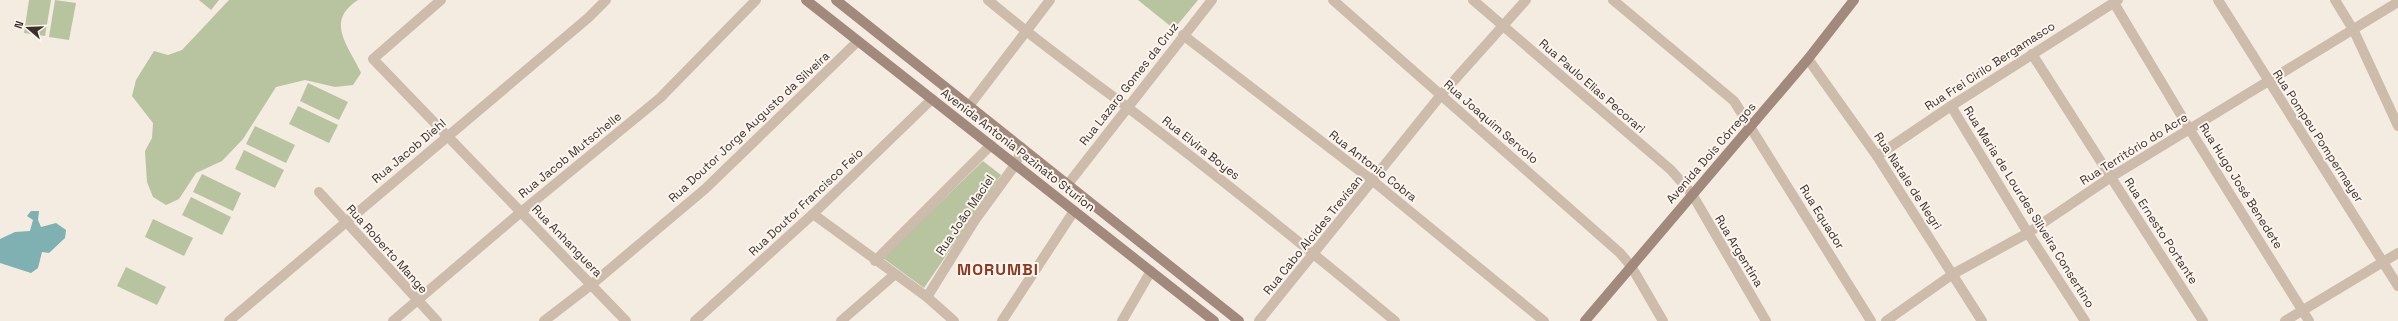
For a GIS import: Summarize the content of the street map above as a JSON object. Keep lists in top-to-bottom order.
{
  "streets": {
    "main road": ["Avenida Antonia Pazinato Sturion", "Avenida Dois Córregos"],
    "street": [
      "Rua Frei Cirilo Bergamasco",
      "Rua Lazaro Gomes da Cruz",
      "Rua Paulo Elias Pecorari",
      "Rua Joaquim Servolo",
      "Rua Doutor Jorge Augusto da Silveira",
      "Rua Pompeu Pompermayer",
      "Rua Elvira Boyes",
      "Rua Território do Acre",
      "Rua Jacob Diehl",
      "Rua Jacob Mutschelle",
      "Rua Antonio Cobra",
      "Rua Natale de Negri",
      "Rua Hugo José Benedete",
      "Rua Doutor Francisco Feio",
      "Rua Maria de Lourdes Silveira Consertino",
      "Rua João Maciel",
      "Rua Equador",
      "Rua Ernesto Portante",
      "Rua Cabo Alcides Trevisan",
      "Rua Anhanguera",
      "Rua Roberto Mange",
      "Rua Argentina"
    ]
  },
  "crossings": [
    ["Rua Frei Cirilo Bergamasco", "Rua Natale de Negri"],
    ["Rua Frei Cirilo Bergamasco", "Rua Hugo José Benedete"],
    ["Rua Frei Cirilo Bergamasco", "Rua Maria de Lourdes Silveira Consertino"],
    ["Rua Frei Cirilo Bergamasco", "Rua Ernesto Portante"],
    ["Rua Lazaro Gomes da Cruz", "Rua Elvira Boyes"],
    ["Rua Lazaro Gomes da Cruz", "Avenida Antonia Pazinato Sturion"],
    ["Rua Lazaro Gomes da Cruz", "Rua Antonio Cobra"],
    ["Rua Paulo Elias Pecorari", "Avenida Dois Córregos"],
    ["Rua Paulo Elias Pecorari", "Rua Cabo Alcides Trevisan"],
    ["Rua Paulo Elias Pecorari", "Rua Argentina"],
    ["Rua Joaquim Servolo", "Avenida Dois Córregos"],
    ["Rua Joaquim Servolo", "Rua Cabo Alcides Trevisan"],
    ["Rua Doutor Jorge Augusto da Silveira", "Avenida Antonia Pazinato Sturion"],
    ["Rua Doutor Jorge Augusto da Silveira", "Rua Anhanguera"],
    ["Rua Pompeu Pompermayer", "Rua Território do Acre"],
    ["Rua Elvira Boyes", "Rua Cabo Alcides Trevisan"],
    ["Rua Território do Acre", "Rua Natale de Negri"],
    ["Rua Território do Acre", "Rua Hugo José Benedete"],
    ["Rua Território do Acre", "Rua Maria de Lourdes Silveira Consertino"],
    ["Rua Território do Acre", "Rua Ernesto Portante"],
    ["Avenida Antonia Pazinato Sturion", "Rua Doutor Francisco Feio"],
    ["Avenida Antonia Pazinato Sturion", "Rua João Maciel"],
    ["Rua Jacob Diehl", "Rua Anhanguera"],
    ["Rua Jacob Diehl", "Rua Roberto Mange"],
    ["Avenida Dois Córregos", "Rua Natale de Negri"],
    ["Avenida Dois Córregos", "Rua Equador"],
    ["Avenida Dois Córregos", "Rua Argentina"],
    ["Rua Jacob Mutschelle", "Rua Anhanguera"],
    ["Rua Jacob Mutschelle", "Rua Roberto Mange"],
    ["Rua Antonio Cobra", "Rua Cabo Alcides Trevisan"]
  ],
  "districts": ["MORUMBI"],
  "north": "left"
}
